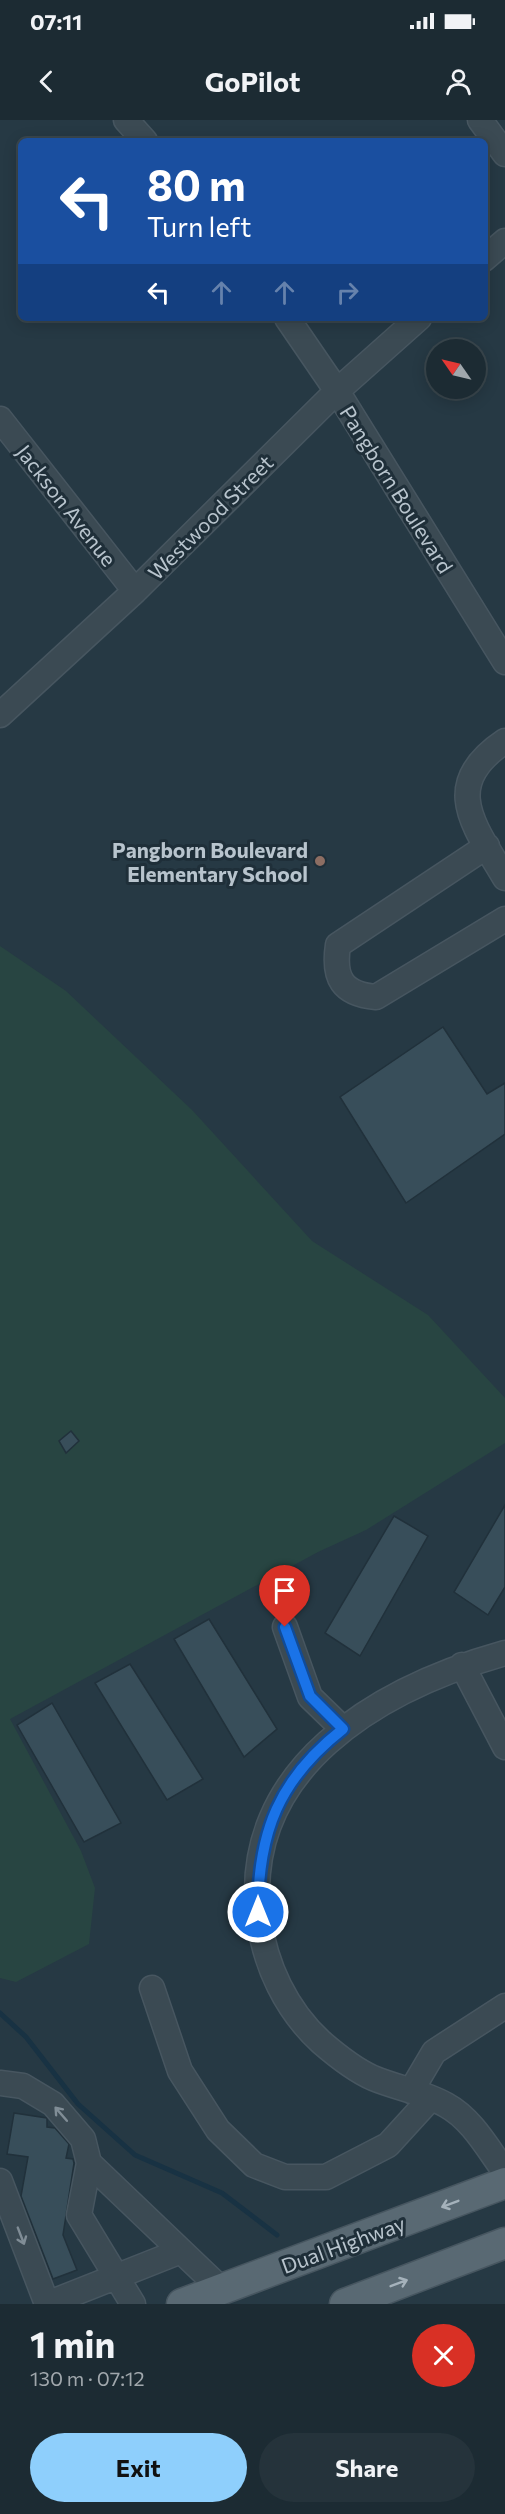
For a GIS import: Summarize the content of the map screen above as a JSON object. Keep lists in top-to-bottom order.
{
  "streets": {
    "main road": ["Dual Highway"],
    "street": ["Pangborn Boulevard", "Jackson Avenue", "Westwood Street"]
  },
  "crossings": [
    ["Pangborn Boulevard", "Westwood Street"],
    ["Jackson Avenue", "Westwood Street"]
  ],
  "places": ["Pangborn Boulevard Elementary School"],
  "north": "top left",
  "page": {
    "status": "07:11",
    "header": "GoPilot",
    "turn": ["80 m", "Turn left"],
    "heading": ["1 min", "130 m · 07:12"],
    "buttons": ["Exit", "Share"]
  }
}
